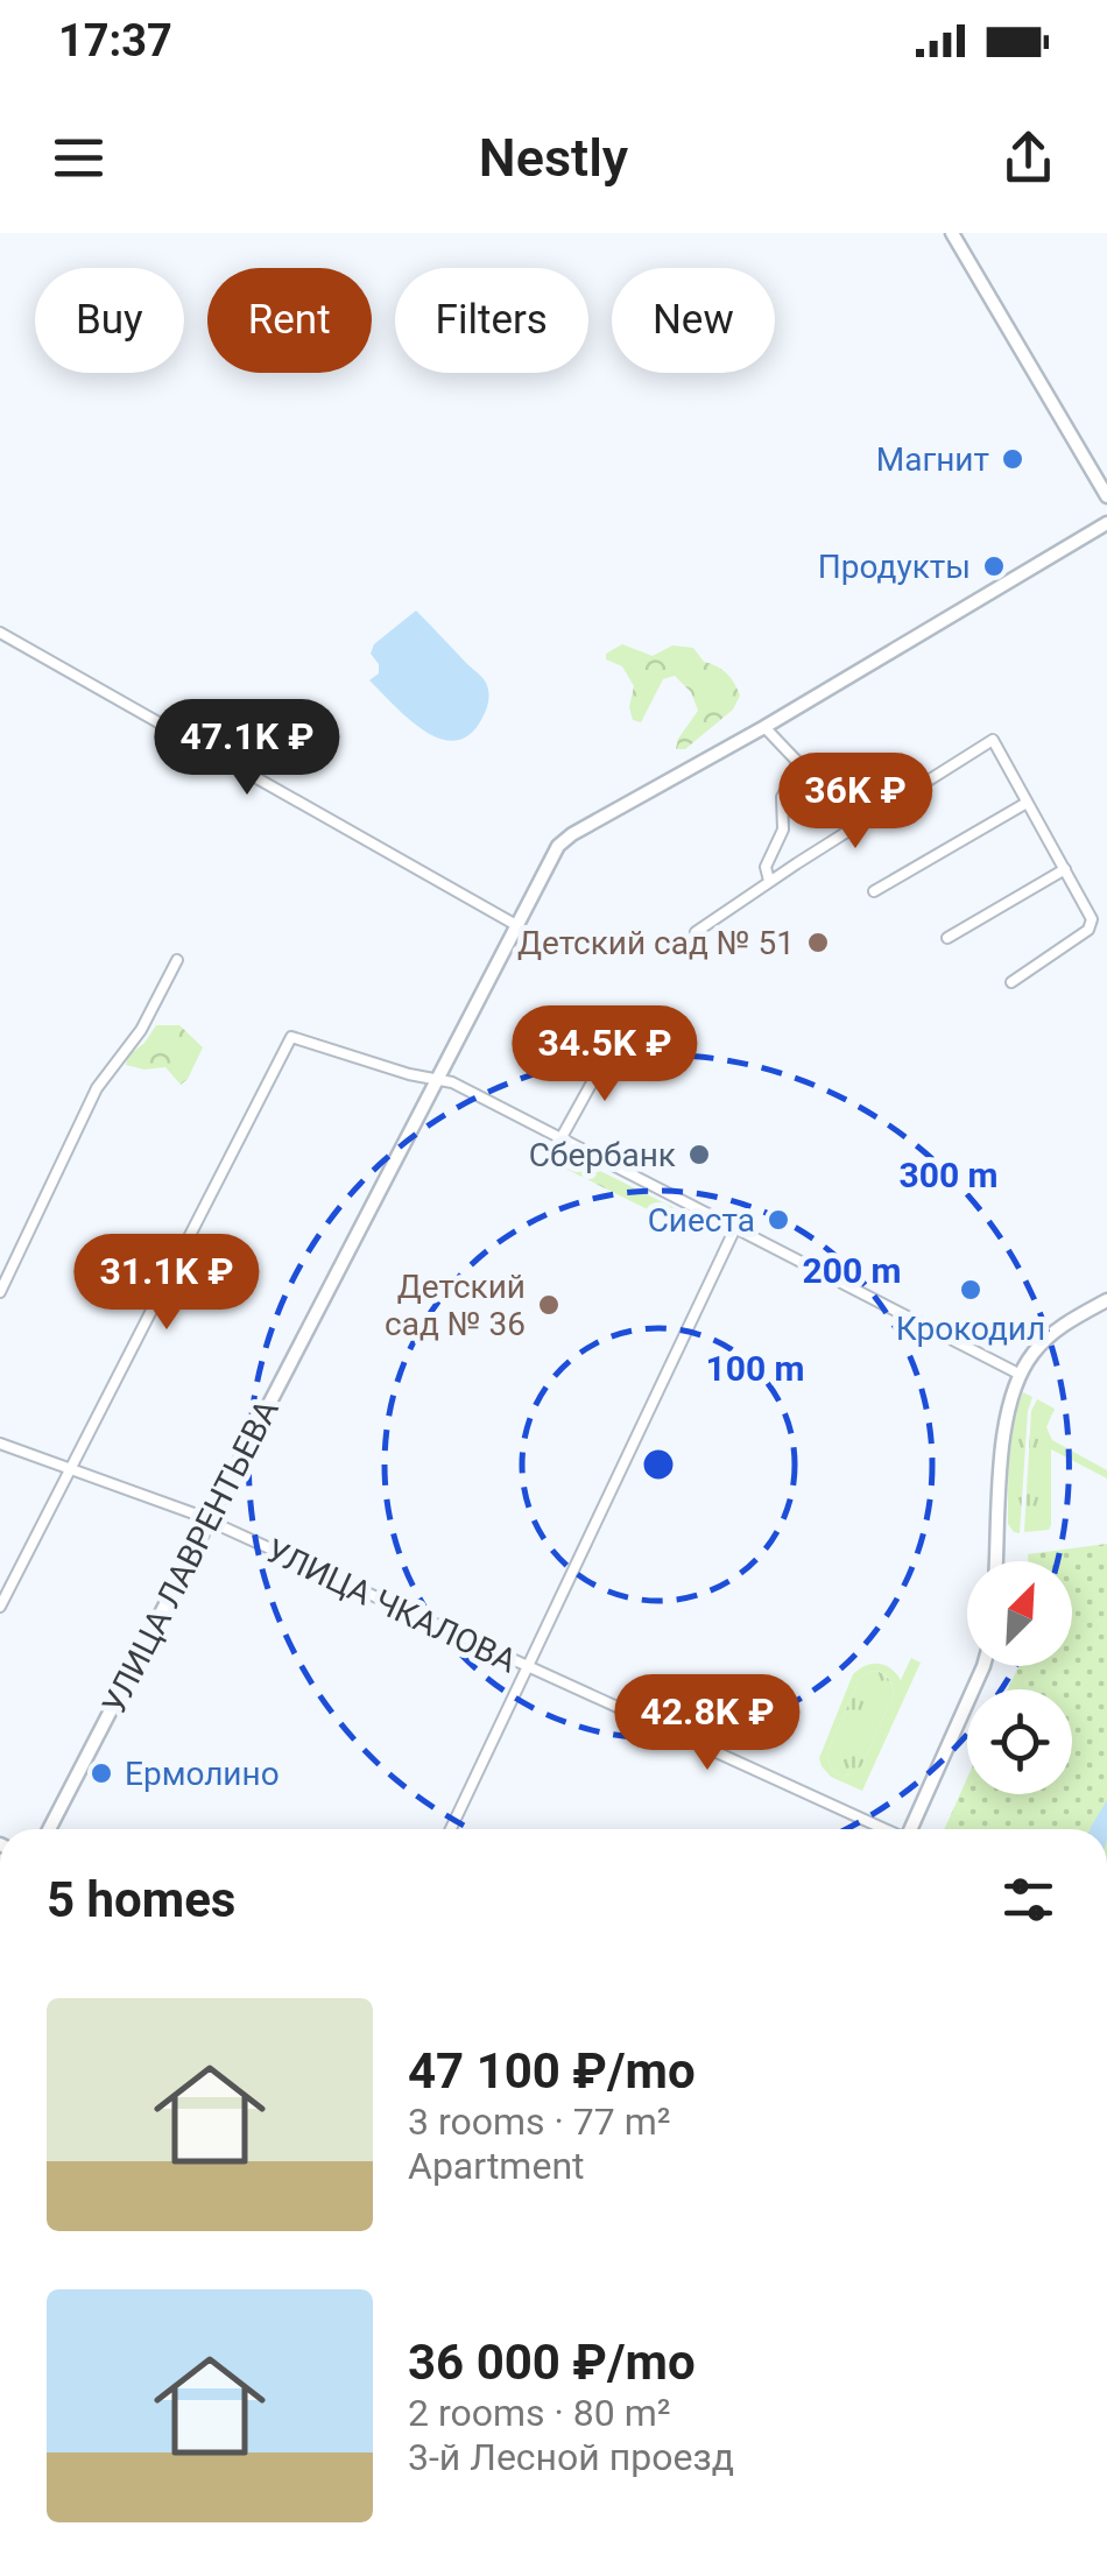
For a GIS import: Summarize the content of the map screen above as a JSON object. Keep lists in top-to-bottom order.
{
  "streets": {
    "street": ["УЛИЦА ЛАВРЕНТЬЕВА", "УЛИЦА ЧКАЛОВА"]
  },
  "crossings": [
    ["УЛИЦА ЛАВРЕНТЬЕВА", "УЛИЦА ЧКАЛОВА"]
  ],
  "places": [
    "Магнит",
    "Продукты",
    "Детский сад № 51",
    "Сбербанк",
    "Сиеста",
    "Крокодил",
    "Детский сад № 36",
    "Ермолино"
  ],
  "north": "top right",
  "page": {
    "status": "17:37",
    "header": "Nestly",
    "chip": [
      "Buy",
      "Rent",
      "Filters",
      "New"
    ],
    "price": [
      "47.1K ₽",
      "36K ₽",
      "34.5K ₽",
      "31.1K ₽",
      "42.8K ₽"
    ],
    "heading": "5 homes",
    "list": [
      {
        "name": "47 100 ₽/mo",
        "note": "3 rooms · 77 m² · Apartment"
      },
      {
        "name": "36 000 ₽/mo",
        "note": "2 rooms · 80 m² · 3-й Лесной проезд"
      }
    ]
  },
  "rings": ["300 m", "200 m", "100 m"]
}
